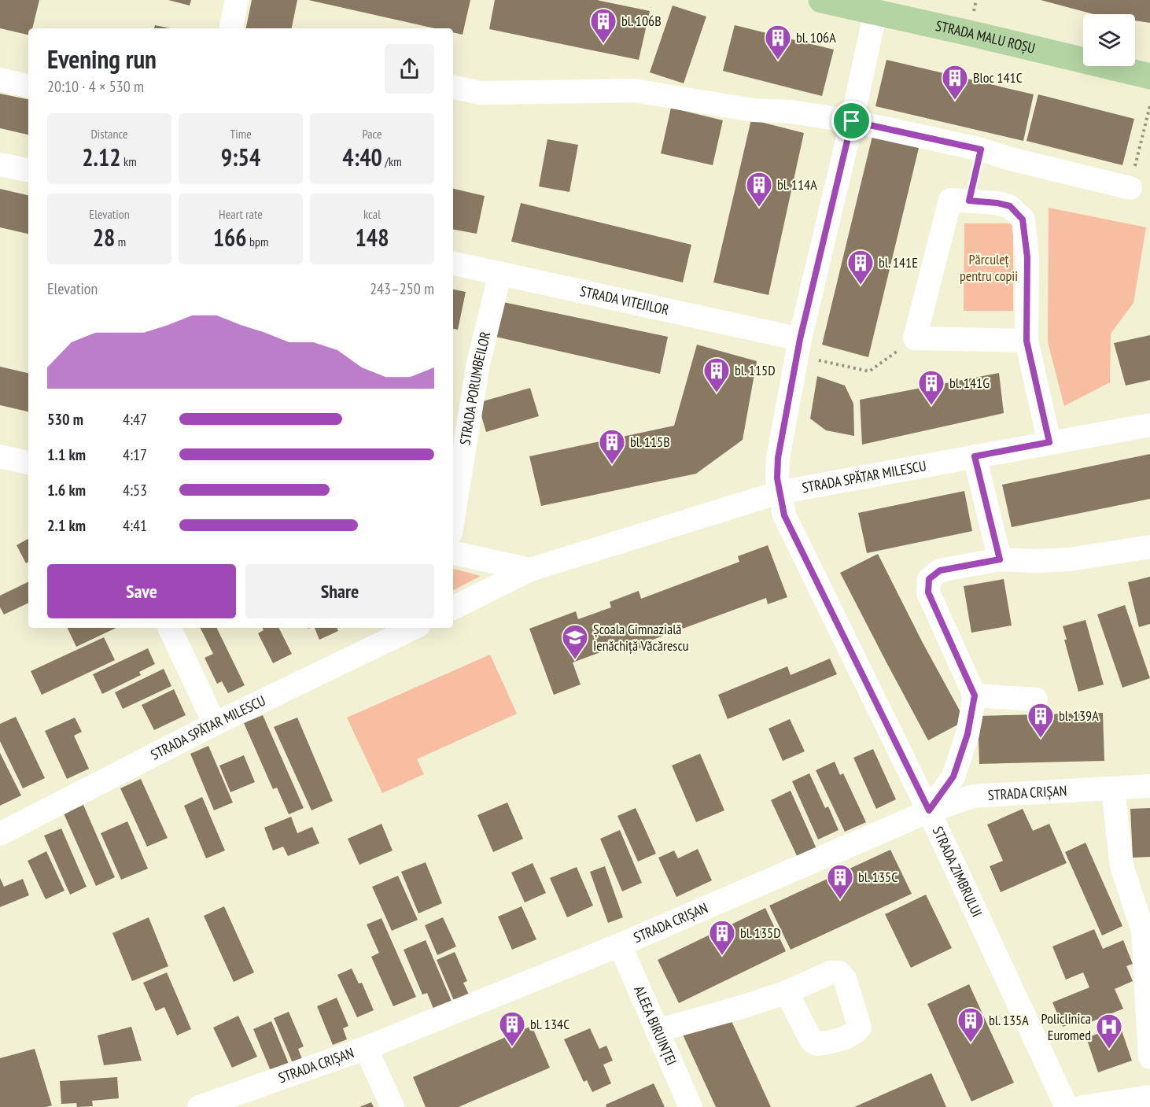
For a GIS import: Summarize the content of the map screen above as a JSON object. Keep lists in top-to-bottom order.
{
  "streets": {
    "main road": ["STRADA MALU ROȘU"],
    "street": [
      "STRADA VITEJILOR",
      "STRADA PORUMBEILOR",
      "STRADA SPĂTAR MILESCU",
      "STRADA CRIȘAN",
      "STRADA ZIMBRULUI",
      "ALEEA BIRUINȚEI"
    ]
  },
  "crossings": [
    ["STRADA MALU ROȘU", "STRADA ZIMBRULUI"],
    ["STRADA VITEJILOR", "STRADA PORUMBEILOR"],
    ["STRADA VITEJILOR", "STRADA ZIMBRULUI"],
    ["STRADA SPĂTAR MILESCU", "STRADA ZIMBRULUI"],
    ["STRADA CRIȘAN", "STRADA ZIMBRULUI"],
    ["STRADA CRIȘAN", "ALEEA BIRUINȚEI"]
  ],
  "parks": ["Părculeț pentru copii"],
  "places": {
    "building": [
      "bl. 106B",
      "bl. 106A",
      "Bloc 141C",
      "bl. 114A",
      "bl. 141E",
      "bl. 115D",
      "bl. 141G",
      "bl. 115B",
      "bl. 139A",
      "bl. 135C",
      "bl. 135D",
      "bl. 135A",
      "bl. 134C"
    ],
    "school or university": ["Școala Gimnazială Ienăchiță Văcărescu"],
    "hospital": ["Policlinica Euromed"]
  },
  "page": {
    "heading": ["Evening run", "20:10 · 4 × 530 m"],
    "stats": [
      ["Distance", "2.12 km"],
      ["Time", "9:54"],
      ["Pace", "4:40 /km"],
      ["Elevation", "28 m"],
      ["Heart rate", "166 bpm"],
      ["kcal", "148"]
    ],
    "chart": ["Elevation", "243–250 m"],
    "list": [
      {
        "name": "530 m",
        "note": "4:47"
      },
      {
        "name": "1.1 km",
        "note": "4:17"
      },
      {
        "name": "1.6 km",
        "note": "4:53"
      },
      {
        "name": "2.1 km",
        "note": "4:41"
      }
    ],
    "buttons": ["Save", "Share"]
  }
}
